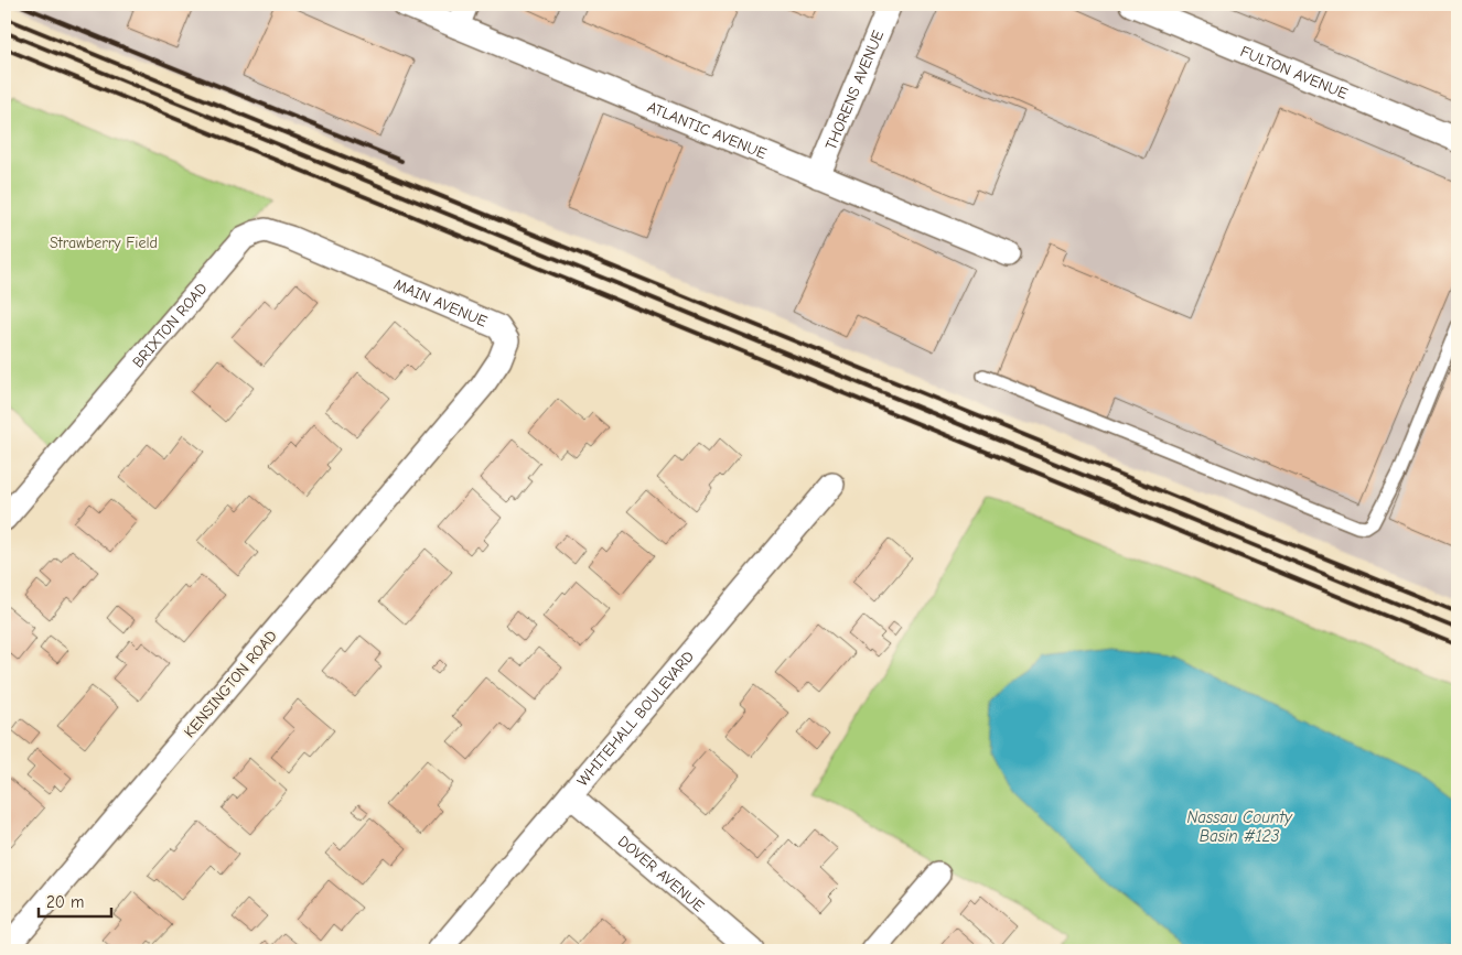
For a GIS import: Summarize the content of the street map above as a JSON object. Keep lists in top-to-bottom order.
{
  "streets": {
    "street": [
      "FULTON AVENUE",
      "THORENS AVENUE",
      "ATLANTIC AVENUE",
      "MAIN AVENUE",
      "BRIXTON ROAD",
      "KENSINGTON ROAD",
      "WHITEHALL BOULEVARD",
      "DOVER AVENUE"
    ]
  },
  "crossings": [
    ["THORENS AVENUE", "ATLANTIC AVENUE"],
    ["MAIN AVENUE", "BRIXTON ROAD"],
    ["MAIN AVENUE", "KENSINGTON ROAD"],
    ["WHITEHALL BOULEVARD", "DOVER AVENUE"]
  ],
  "water": ["Nassau County Basin #123"],
  "parks": ["Strawberry Field"],
  "scale_bar": "20 m"
}
